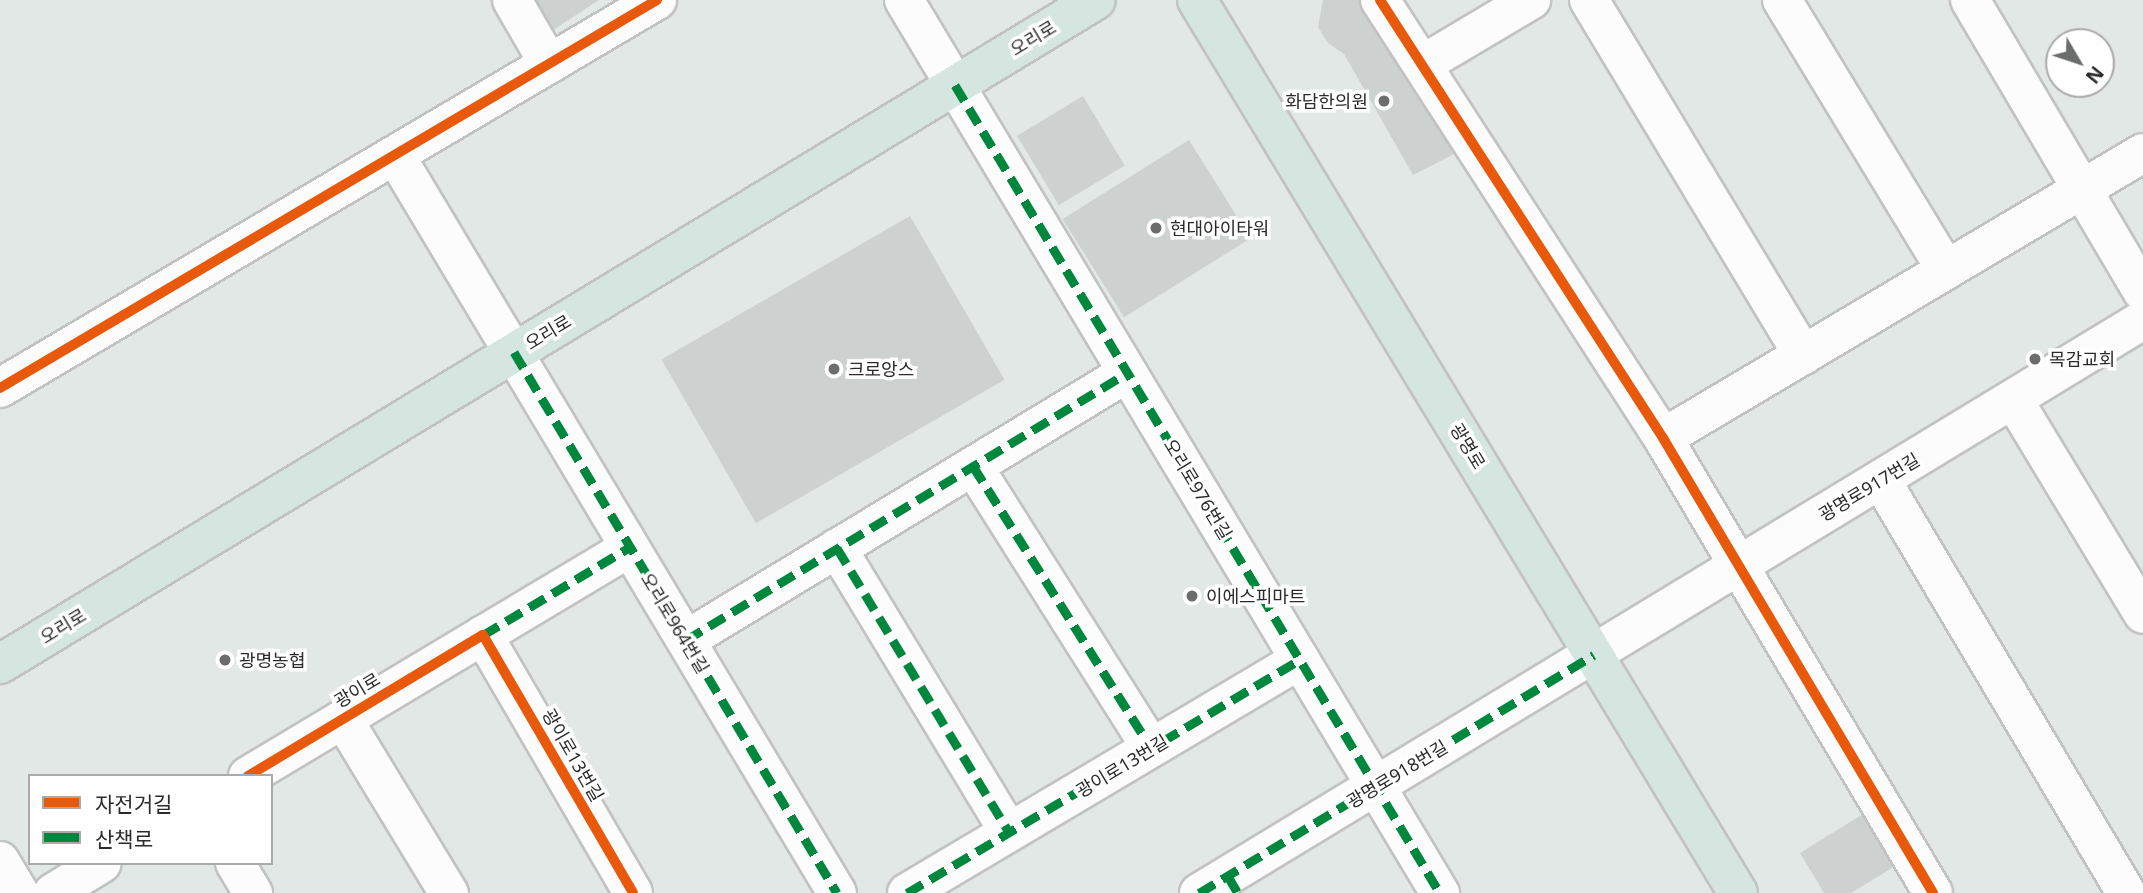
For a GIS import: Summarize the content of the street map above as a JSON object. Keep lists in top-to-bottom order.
{
  "streets": {
    "main road": ["오리로", "광명로"],
    "street": [
      "광명로917번길",
      "오리로976번길",
      "오리로964번길",
      "광이로",
      "광이로13번길",
      "광명로918번길"
    ]
  },
  "crossings": [
    ["오리로", "오리로976번길"],
    ["오리로", "오리로964번길"],
    ["광명로", "광명로917번길"],
    ["광명로", "광명로918번길"],
    ["광명로917번길", "광명로918번길"],
    ["오리로976번길", "광이로13번길"],
    ["오리로976번길", "광명로918번길"],
    ["오리로964번길", "광이로"],
    ["광이로", "광이로13번길"]
  ],
  "places": [
    "화담한의원",
    "현대아이타워",
    "목감교회",
    "크로앙스",
    "이에스피마트",
    "광명농협"
  ],
  "legend": ["자전거길", "산책로"],
  "north": "bottom right"
}
